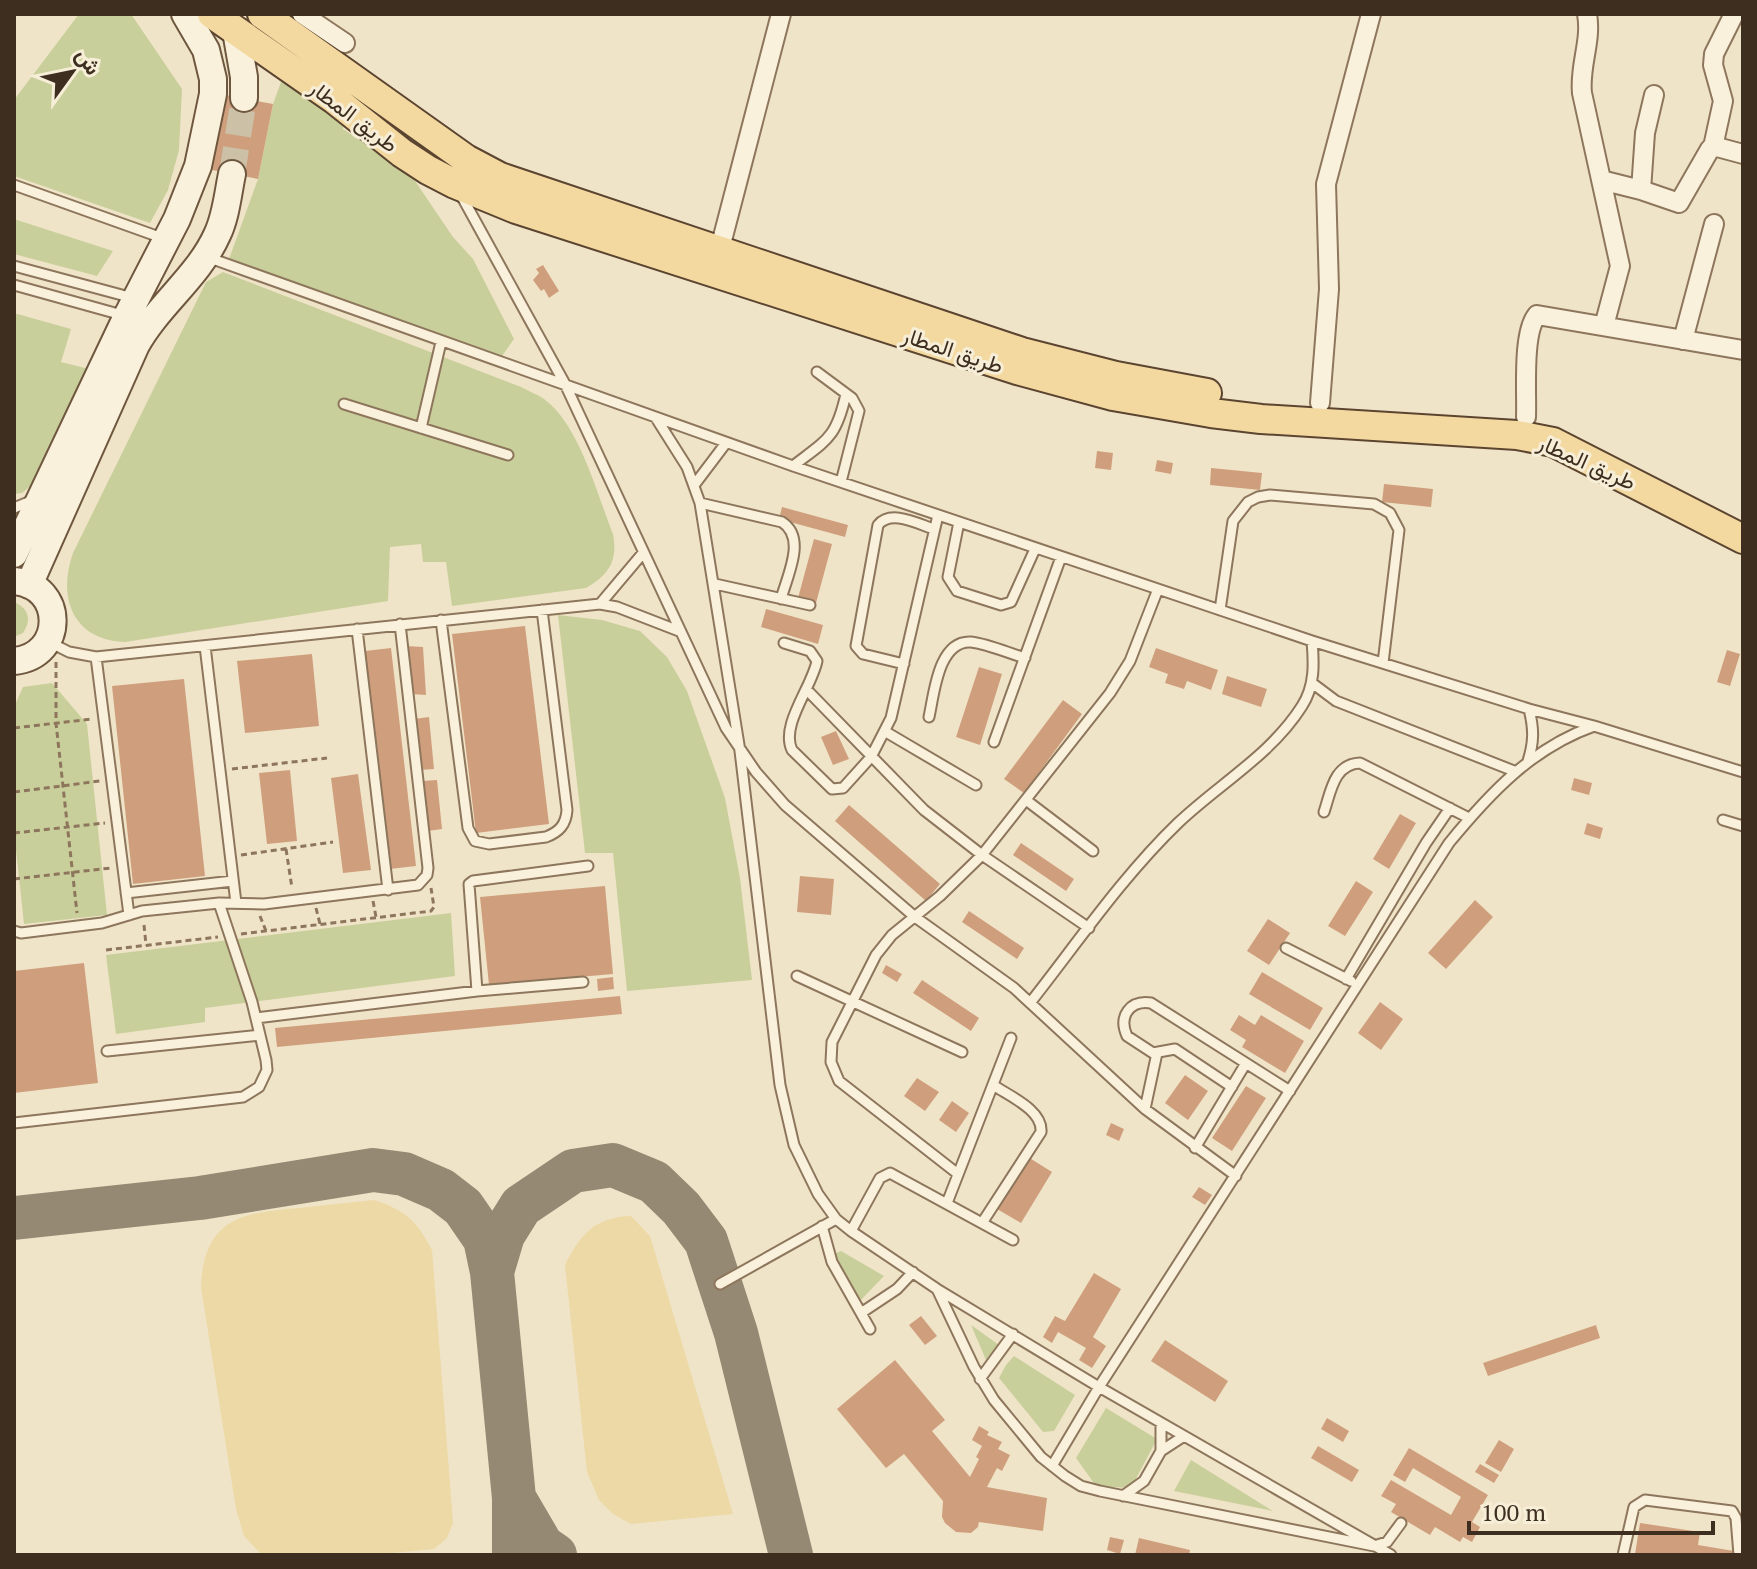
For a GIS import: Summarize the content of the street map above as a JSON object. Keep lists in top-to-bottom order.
{
  "streets": {
    "main road": ["طريق المطار"]
  },
  "scale_bar": "100 m",
  "north": "top right"
}
